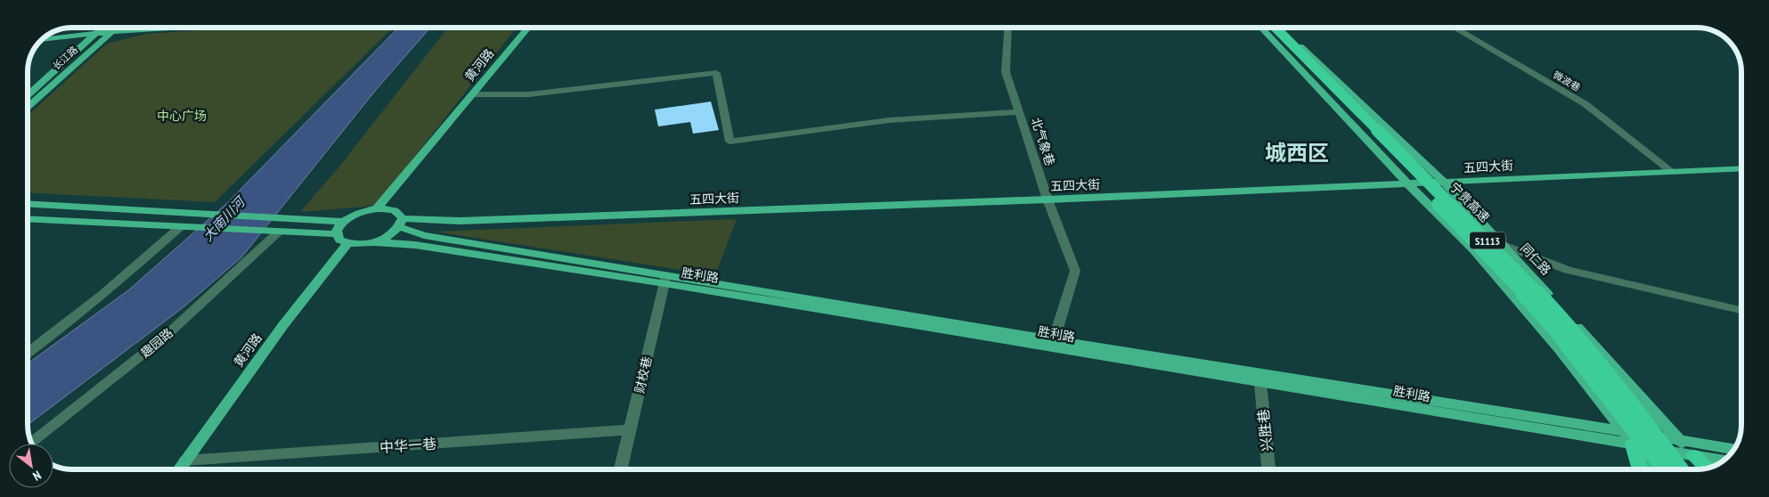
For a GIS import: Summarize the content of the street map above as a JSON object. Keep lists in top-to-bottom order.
{
  "streets": {
    "highway": ["宁贵高速", "S1113"],
    "main road": [
      "长江路",
      "黄河路",
      "五四大街",
      "同仁路",
      "胜利路"
    ],
    "street": [
      "微波巷",
      "北气象巷",
      "趣园路",
      "财校巷",
      "兴胜巷",
      "中华一巷"
    ]
  },
  "crossings": [
    ["黄河路", "胜利路"],
    ["黄河路", "中华一巷"],
    ["微波巷", "五四大街"],
    ["北气象巷", "五四大街"],
    ["北气象巷", "胜利路"],
    ["五四大街", "同仁路"],
    ["五四大街", "胜利路"],
    ["同仁路", "胜利路"],
    ["胜利路", "财校巷"],
    ["胜利路", "兴胜巷"],
    ["财校巷", "中华一巷"]
  ],
  "districts": ["城西区"],
  "water": ["大南川河"],
  "parks": ["中心广场"],
  "north": "bottom right"
}
